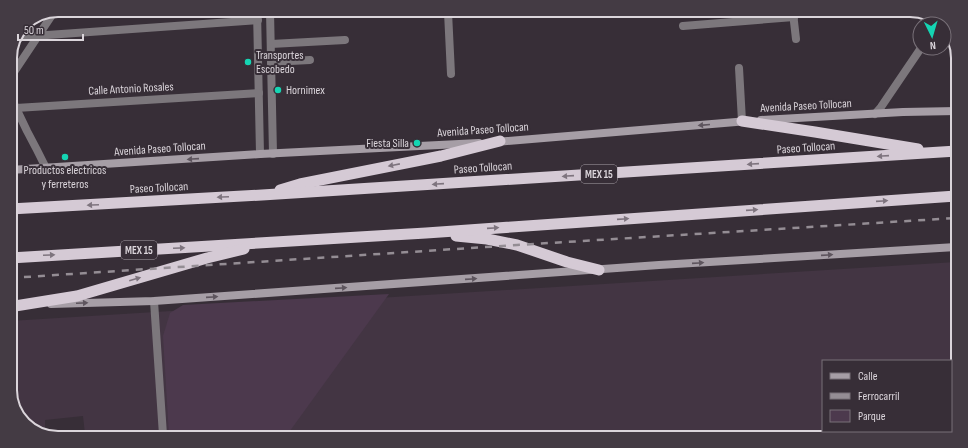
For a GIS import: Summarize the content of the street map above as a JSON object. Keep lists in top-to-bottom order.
{
  "streets": {
    "highway": ["Paseo Tollocan", "MEX 15"],
    "main road": ["Avenida Paseo Tollocan"],
    "street": ["Calle Antonio Rosales"]
  },
  "one_way": ["Avenida Paseo Tollocan"],
  "places": [
    "Transportes Escobedo",
    "Hornimex",
    "Fiesta Silla",
    "Productos electricos y ferreteros"
  ],
  "legend": ["Calle", "Ferrocarril", "Parque"],
  "scale_bar": "50 m",
  "north": "bottom"
}
